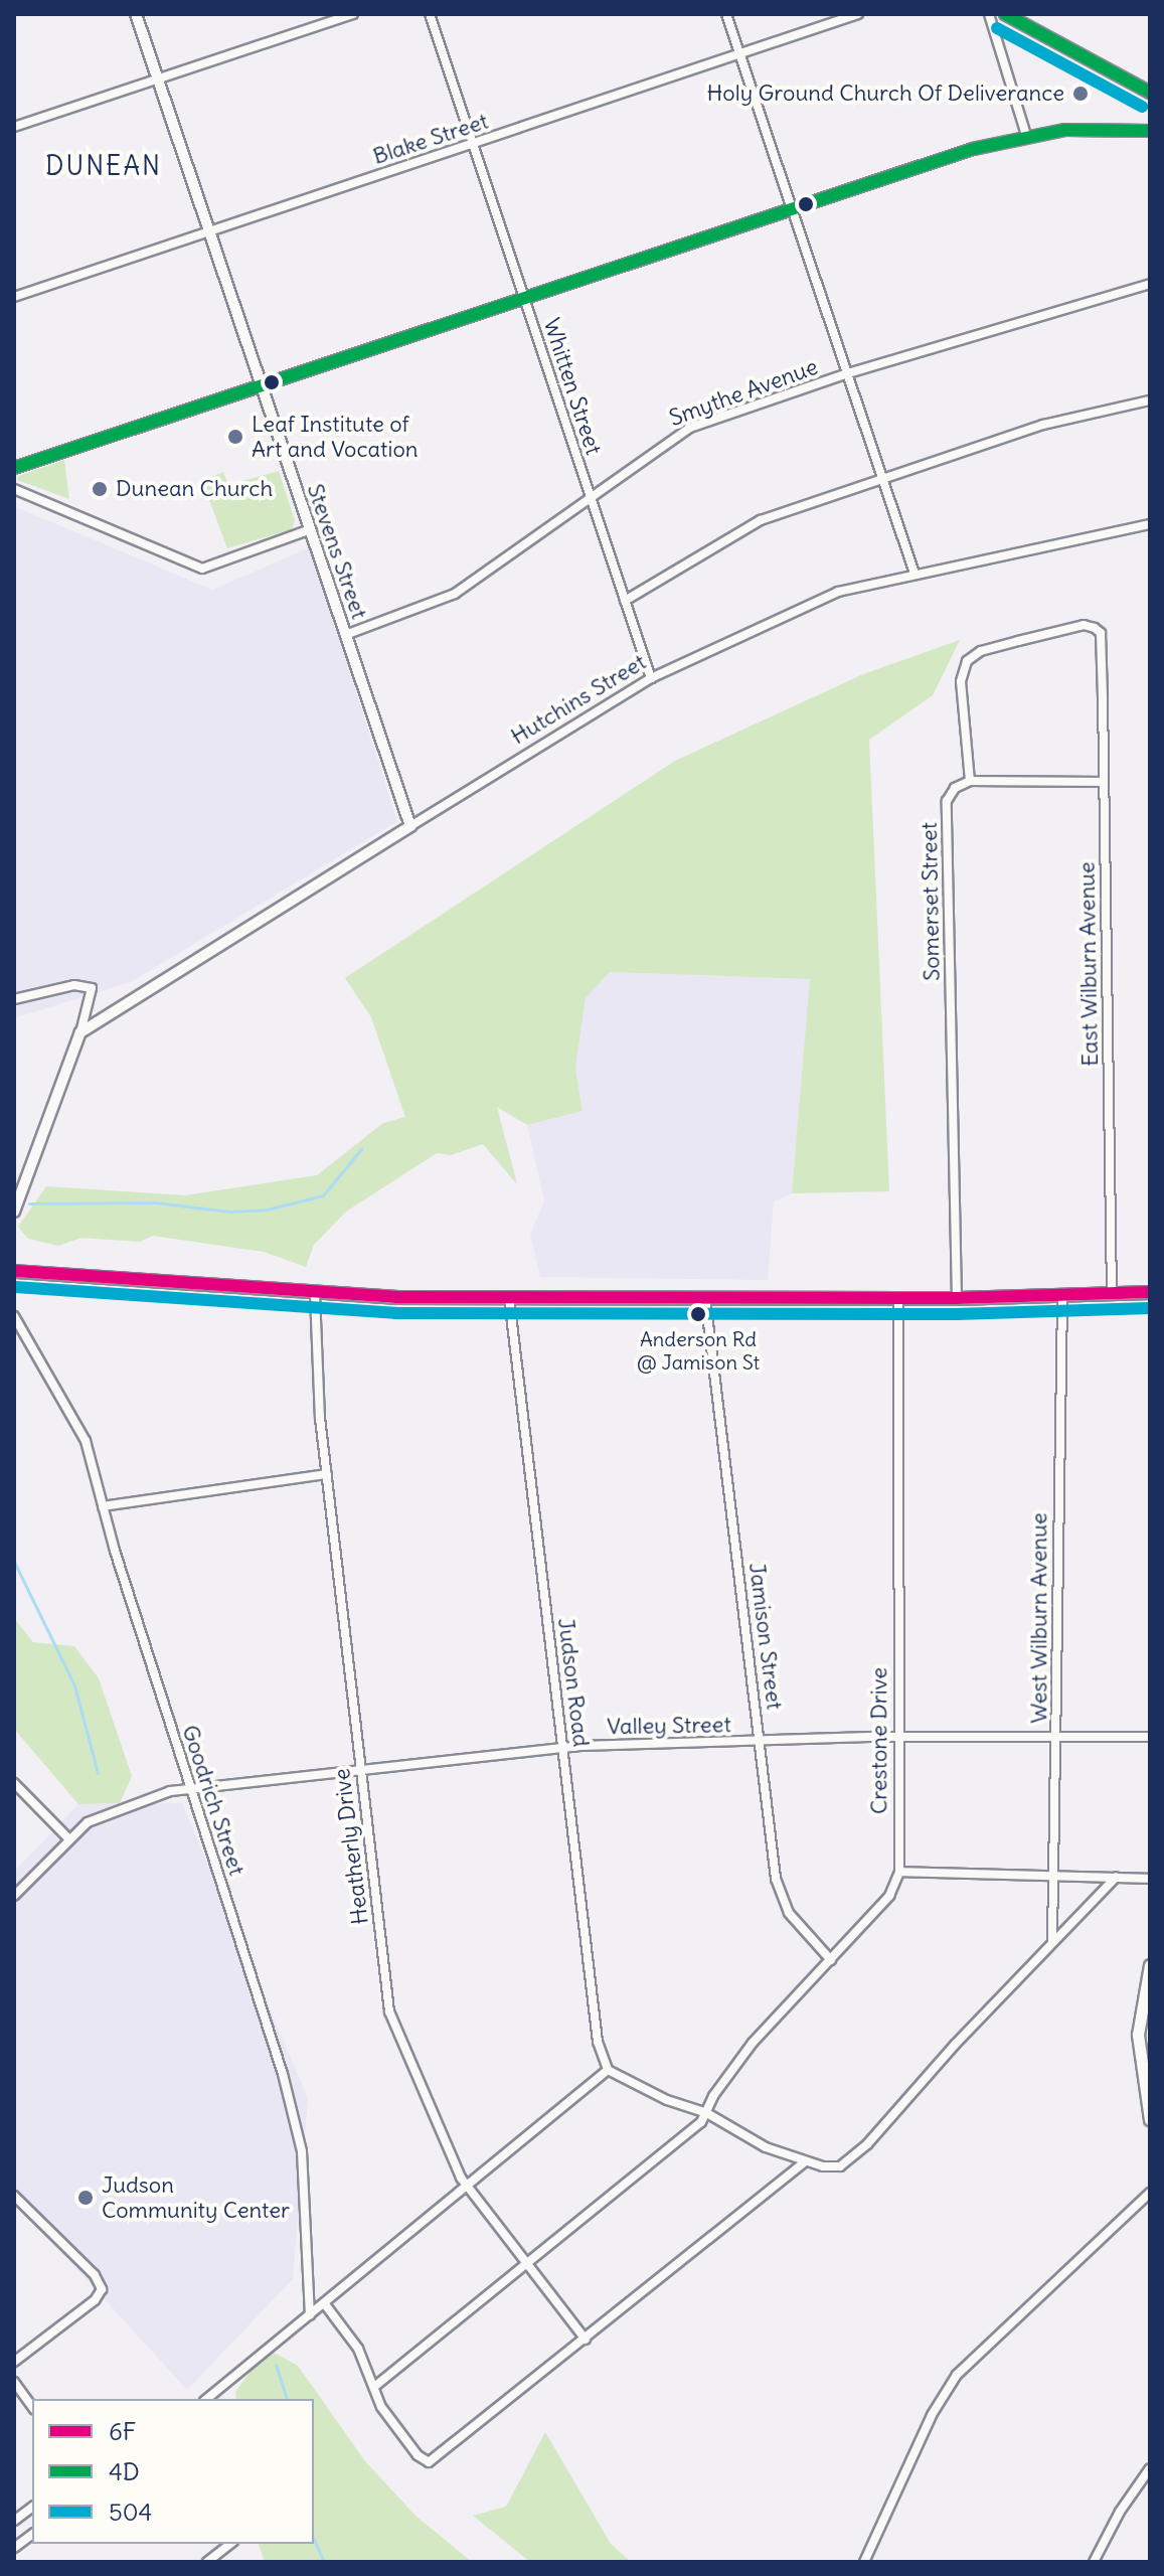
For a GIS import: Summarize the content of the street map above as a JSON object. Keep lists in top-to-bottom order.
{
  "streets": {
    "street": [
      "Blake Street",
      "Whitten Street",
      "Smythe Avenue",
      "Stevens Street",
      "Hutchins Street",
      "Somerset Street",
      "East Wilburn Avenue",
      "West Wilburn Avenue",
      "Jamison Street",
      "Judson Road",
      "Valley Street",
      "Crestone Drive",
      "Goodrich Street",
      "Heatherly Drive"
    ]
  },
  "crossings": [
    ["Blake Street", "Whitten Street"],
    ["Blake Street", "Stevens Street"],
    ["Whitten Street", "Smythe Avenue"],
    ["Whitten Street", "Hutchins Street"],
    ["Smythe Avenue", "Stevens Street"],
    ["Stevens Street", "Hutchins Street"],
    ["Somerset Street", "East Wilburn Avenue"],
    ["West Wilburn Avenue", "Valley Street"],
    ["Jamison Street", "Valley Street"],
    ["Jamison Street", "Crestone Drive"],
    ["Judson Road", "Valley Street"],
    ["Valley Street", "Crestone Drive"],
    ["Valley Street", "Goodrich Street"],
    ["Valley Street", "Heatherly Drive"],
    ["Crestone Drive", "Heatherly Drive"]
  ],
  "districts": ["DUNEAN"],
  "places": [
    "Holy Ground Church Of Deliverance",
    "Leaf Institute of Art and Vocation",
    "Dunean Church",
    "Anderson Rd @ Jamison St",
    "Judson Community Center"
  ],
  "lines": ["transit line 4D", "transit line 504", "transit line 6F"],
  "legend": ["6F", "4D", "504"]
}
